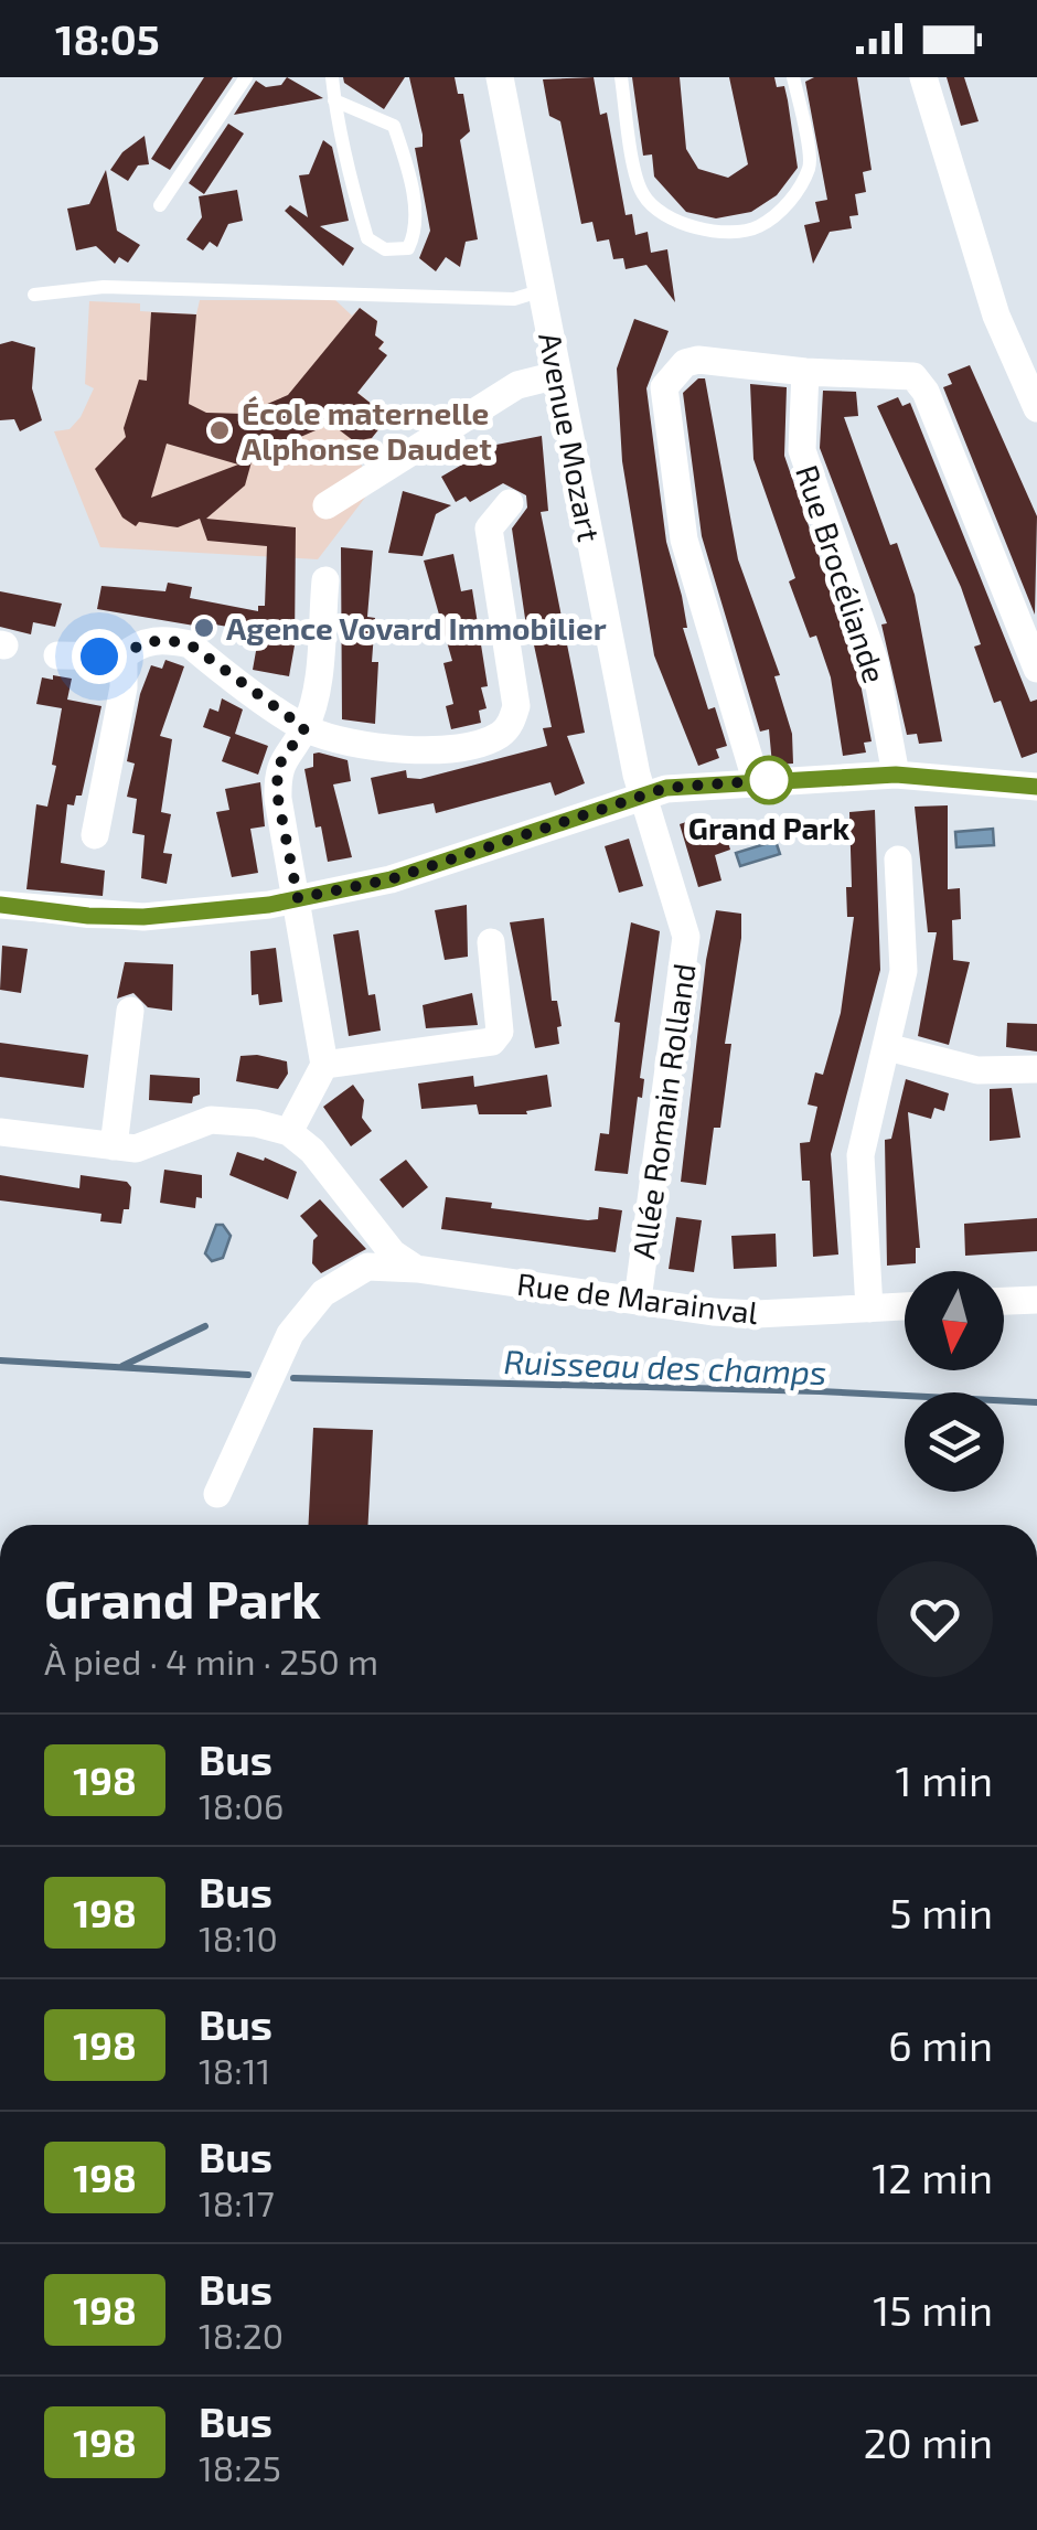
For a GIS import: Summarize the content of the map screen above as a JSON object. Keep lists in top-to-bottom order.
{
  "streets": {
    "street": [
      "Avenue Mozart",
      "Rue Brocéliande",
      "Allée Romain Rolland",
      "Rue de Marainval"
    ]
  },
  "crossings": [
    ["Avenue Mozart", "Allée Romain Rolland"],
    ["Allée Romain Rolland", "Rue de Marainval"]
  ],
  "water": ["Ruisseau des champs"],
  "places": ["École maternelle Alphonse Daudet", "Agence Vovard Immobilier", "Grand Park"],
  "lines": ["bus line 198"],
  "north": "bottom",
  "page": {
    "status": "18:05",
    "heading": ["Grand Park", "À pied · 4 min · 250 m"],
    "list": [
      {
        "mark": "198",
        "name": "Bus",
        "note": "18:06",
        "value": "1 min"
      },
      {
        "mark": "198",
        "name": "Bus",
        "note": "18:10",
        "value": "5 min"
      },
      {
        "mark": "198",
        "name": "Bus",
        "note": "18:11",
        "value": "6 min"
      },
      {
        "mark": "198",
        "name": "Bus",
        "note": "18:17",
        "value": "12 min"
      },
      {
        "mark": "198",
        "name": "Bus",
        "note": "18:20",
        "value": "15 min"
      },
      {
        "mark": "198",
        "name": "Bus",
        "note": "18:25",
        "value": "20 min"
      }
    ]
  }
}
